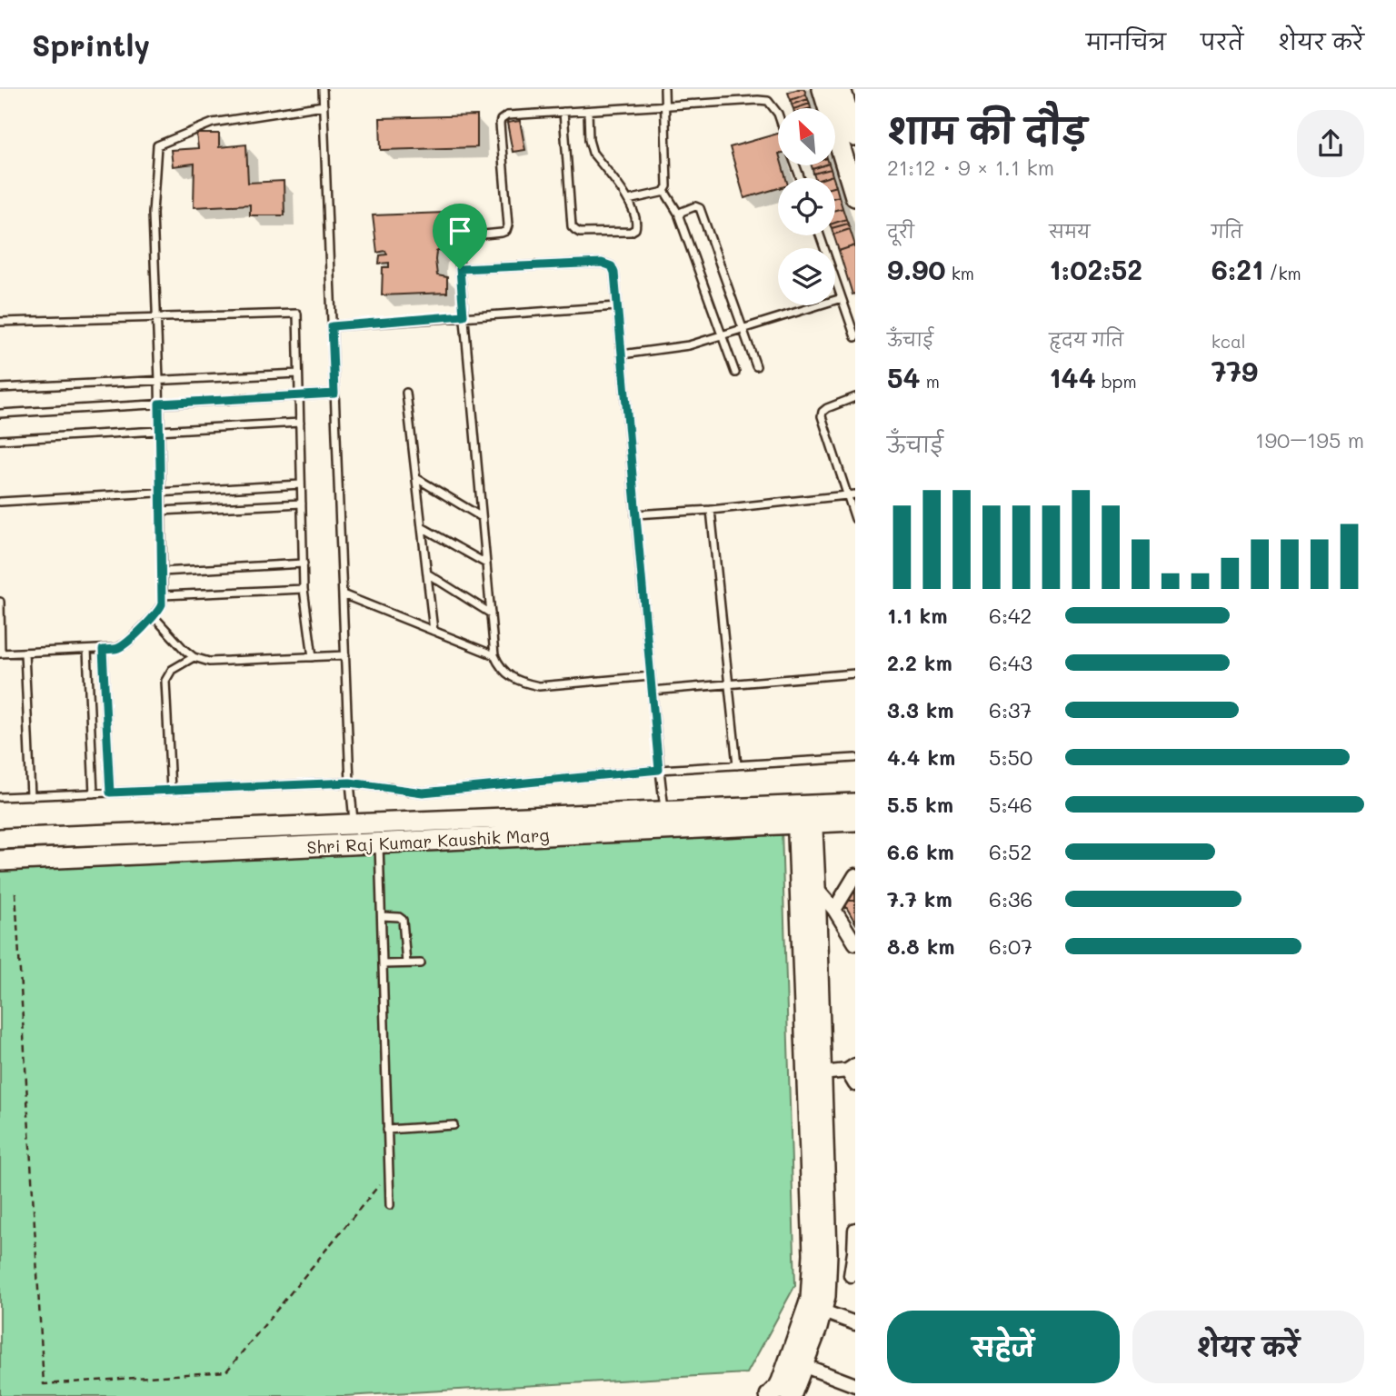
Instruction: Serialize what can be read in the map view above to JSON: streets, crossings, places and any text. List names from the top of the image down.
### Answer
{
  "streets": {
    "street": ["Shri Raj Kumar Kaushik Marg"]
  },
  "north": "top left",
  "page": {
    "header": "Sprintly",
    "nav": ["मानचित्र", "परतें", "शेयर करें"],
    "heading": ["शाम की दौड़", "21:12 · 9 × 1.1 km"],
    "stats": [
      ["दूरी", "9.90 km"],
      ["समय", "1:02:52"],
      ["गति", "6:21 /km"],
      ["ऊँचाई", "54 m"],
      ["हृदय गति", "144 bpm"],
      ["kcal", "779"]
    ],
    "chart": ["ऊँचाई", "190–195 m"],
    "list": [
      {
        "name": "1.1 km",
        "note": "6:42"
      },
      {
        "name": "2.2 km",
        "note": "6:43"
      },
      {
        "name": "3.3 km",
        "note": "6:37"
      },
      {
        "name": "4.4 km",
        "note": "5:50"
      },
      {
        "name": "5.5 km",
        "note": "5:46"
      },
      {
        "name": "6.6 km",
        "note": "6:52"
      },
      {
        "name": "7.7 km",
        "note": "6:36"
      },
      {
        "name": "8.8 km",
        "note": "6:07"
      }
    ],
    "buttons": ["सहेजें", "शेयर करें"]
  }
}
